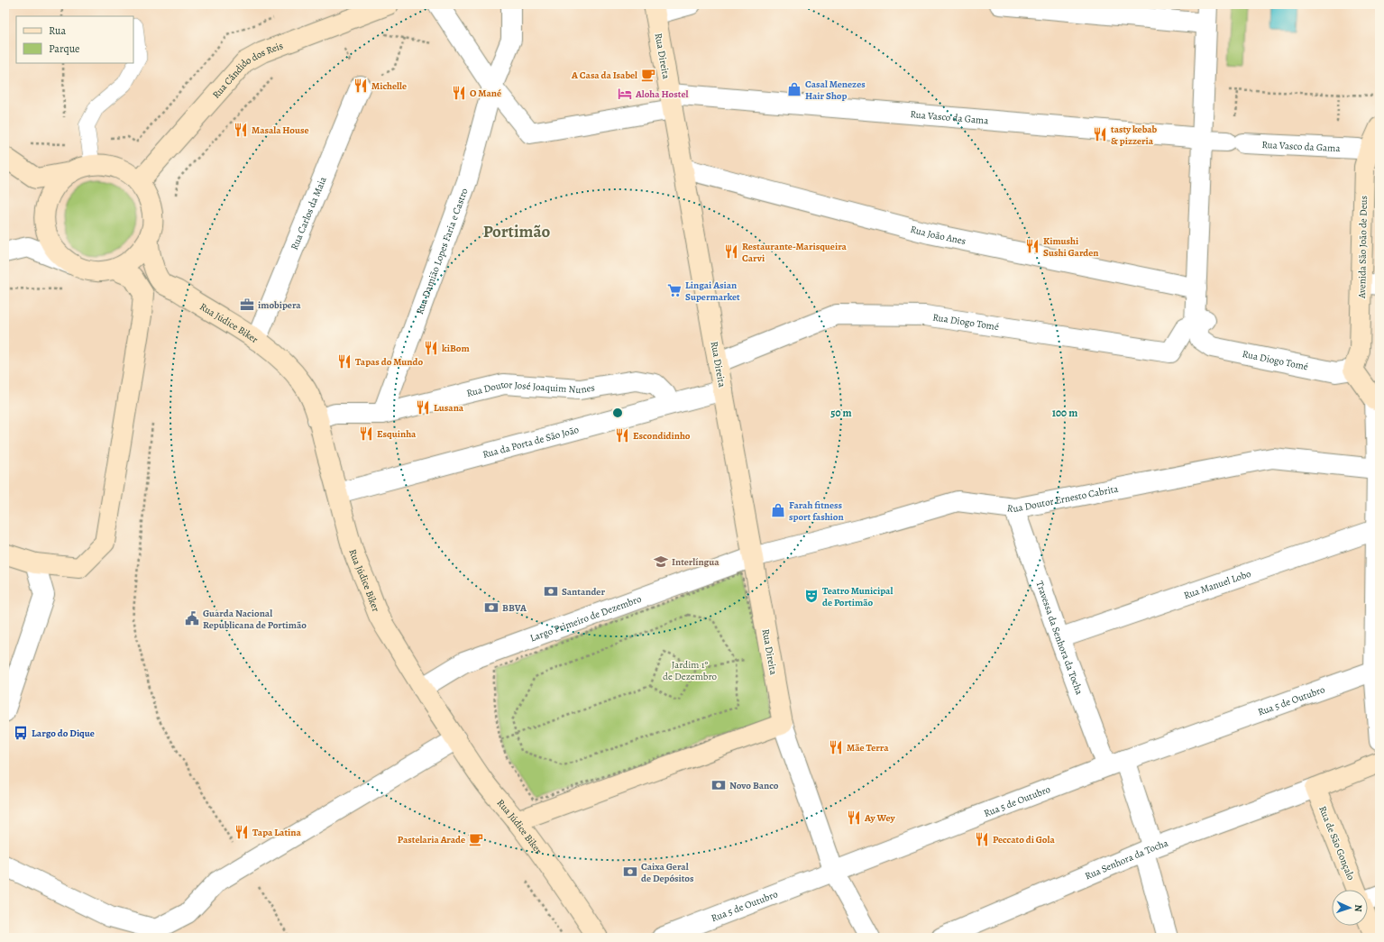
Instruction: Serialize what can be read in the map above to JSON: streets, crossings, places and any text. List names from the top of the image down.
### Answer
{
  "streets": {
    "street": [
      "Rua Direita",
      "Rua Cândido dos Reis",
      "Rua Vasco da Gama",
      "Rua Carlos da Maia",
      "Rua João Anes",
      "Avenida São João de Deus",
      "Rua Damião Lopes Faria e Castro",
      "Rua Diogo Tomé",
      "Rua Júdice Biker",
      "Rua Doutor José Joaquim Nunes",
      "Rua da Porta de São João",
      "Rua Doutor Ernesto Cabrita",
      "Rua Manuel Lobo",
      "Largo Primeiro de Dezembro",
      "Travessa da Senhora da Tocha",
      "Rua 5 de Outubro",
      "Rua de São Gonçalo",
      "Rua Senhora da Tocha"
    ]
  },
  "crossings": [
    ["Rua Direita", "Rua Vasco da Gama"],
    ["Rua Direita", "Rua João Anes"],
    ["Rua Direita", "Rua Diogo Tomé"],
    ["Rua Direita", "Rua da Porta de São João"],
    ["Rua Direita", "Rua Doutor Ernesto Cabrita"],
    ["Rua Direita", "Largo Primeiro de Dezembro"],
    ["Rua Cândido dos Reis", "Rua Júdice Biker"],
    ["Rua Carlos da Maia", "Rua Júdice Biker"],
    ["Avenida São João de Deus", "Rua Diogo Tomé"],
    ["Rua Damião Lopes Faria e Castro", "Rua Doutor José Joaquim Nunes"],
    ["Rua Júdice Biker", "Rua Doutor José Joaquim Nunes"],
    ["Rua Júdice Biker", "Rua da Porta de São João"],
    ["Rua Júdice Biker", "Largo Primeiro de Dezembro"],
    ["Rua Doutor José Joaquim Nunes", "Rua da Porta de São João"],
    ["Rua Doutor Ernesto Cabrita", "Largo Primeiro de Dezembro"],
    ["Rua Doutor Ernesto Cabrita", "Travessa da Senhora da Tocha"],
    ["Rua Manuel Lobo", "Travessa da Senhora da Tocha"],
    ["Travessa da Senhora da Tocha", "Rua 5 de Outubro"],
    ["Travessa da Senhora da Tocha", "Rua Senhora da Tocha"],
    ["Rua de São Gonçalo", "Rua Senhora da Tocha"]
  ],
  "districts": ["Portimão"],
  "parks": ["Jardim 1º de Dezembro"],
  "places": {
    "cafe": ["A Casa da Isabel", "Pastelaria Arade"],
    "restaurant": [
      "Michelle",
      "O Mané",
      "Masala House",
      "tasty kebab & pizzeria",
      "Kimushi Sushi Garden",
      "Restaurante-Marisqueira Carvi",
      "kiBom",
      "Tapas do Mundo",
      "Lusana",
      "Esquinha",
      "Escondidinho",
      "Mãe Terra",
      "Ay Wey",
      "Tapa Latina",
      "Peccato di Gola"
    ],
    "shop": ["Casal Menezes Hair Shop", "Farah fitness sport fashion"],
    "hotel": ["Aloha Hostel"],
    "supermarket": ["Lingai Asian Supermarket"],
    "office": ["imobipera"],
    "school or university": ["Interlíngua"],
    "bank": [
      "Santander",
      "BBVA",
      "Novo Banco",
      "Caixa Geral de Depósitos"
    ],
    "theatre": ["Teatro Municipal de Portimão"],
    "public building": ["Guarda Nacional Republicana de Portimão"],
    "bus stop": ["Largo do Dique"]
  },
  "legend": ["Rua", "Parque"],
  "north": "right",
  "rings": ["50 m", "100 m"]
}
